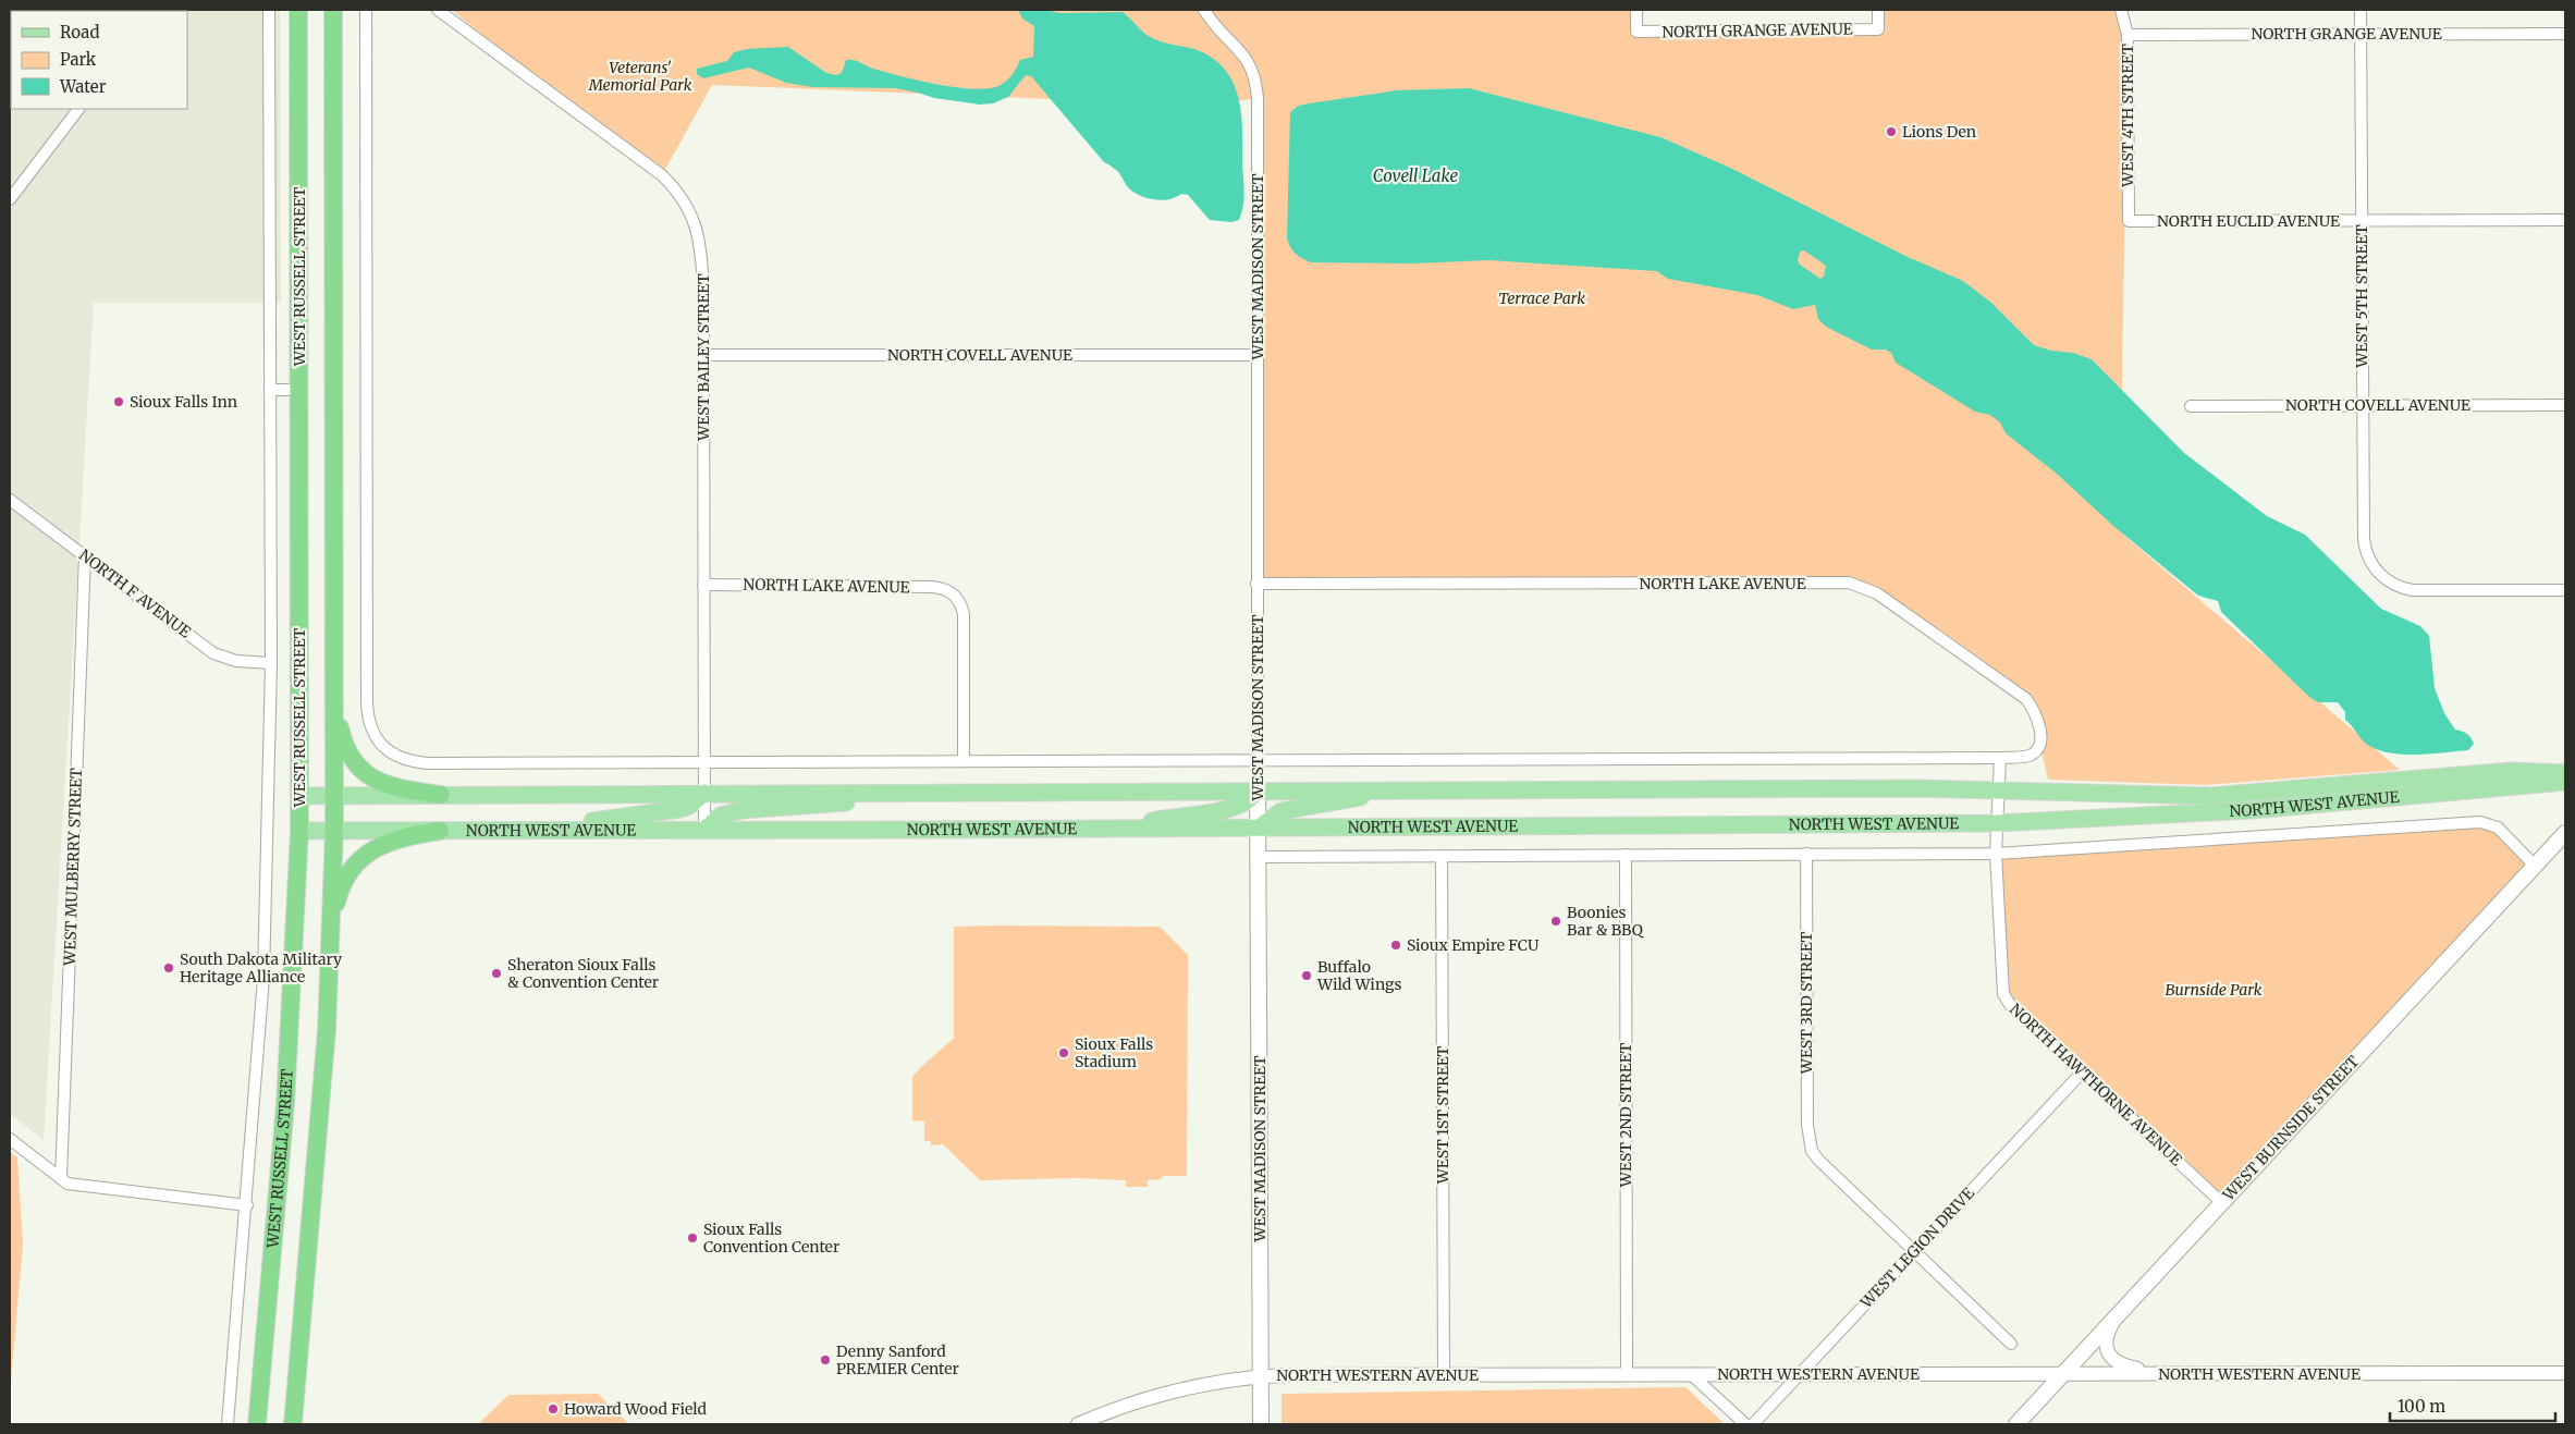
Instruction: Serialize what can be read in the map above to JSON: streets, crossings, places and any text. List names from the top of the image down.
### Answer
{
  "streets": {
    "highway": ["WEST RUSSELL STREET"],
    "main road": ["WEST MADISON STREET", "NORTH WEST AVENUE", "WEST BURNSIDE STREET"],
    "street": [
      "NORTH GRANGE AVENUE",
      "WEST 4TH STREET",
      "NORTH EUCLID AVENUE",
      "WEST 5TH STREET",
      "NORTH COVELL AVENUE",
      "WEST BAILEY STREET",
      "NORTH LAKE AVENUE",
      "NORTH F AVENUE",
      "WEST MULBERRY STREET",
      "WEST 3RD STREET",
      "NORTH HAWTHORNE AVENUE",
      "WEST 1ST STREET",
      "WEST 2ND STREET",
      "WEST LEGION DRIVE",
      "NORTH WESTERN AVENUE"
    ]
  },
  "crossings": [
    ["NORTH GRANGE AVENUE", "WEST 4TH STREET"],
    ["NORTH GRANGE AVENUE", "WEST 5TH STREET"],
    ["WEST 4TH STREET", "NORTH EUCLID AVENUE"],
    ["NORTH EUCLID AVENUE", "WEST 5TH STREET"],
    ["WEST MADISON STREET", "NORTH COVELL AVENUE"],
    ["WEST MADISON STREET", "NORTH LAKE AVENUE"],
    ["WEST MADISON STREET", "NORTH WEST AVENUE"],
    ["WEST MADISON STREET", "NORTH WESTERN AVENUE"],
    ["WEST RUSSELL STREET", "NORTH F AVENUE"],
    ["WEST RUSSELL STREET", "NORTH WEST AVENUE"],
    ["WEST 5TH STREET", "NORTH COVELL AVENUE"],
    ["NORTH COVELL AVENUE", "WEST BAILEY STREET"],
    ["WEST BAILEY STREET", "NORTH LAKE AVENUE"],
    ["WEST BAILEY STREET", "NORTH WEST AVENUE"],
    ["NORTH F AVENUE", "WEST MULBERRY STREET"],
    ["NORTH WEST AVENUE", "WEST 3RD STREET"],
    ["NORTH WEST AVENUE", "NORTH HAWTHORNE AVENUE"],
    ["NORTH WEST AVENUE", "WEST 1ST STREET"],
    ["NORTH WEST AVENUE", "WEST 2ND STREET"],
    ["NORTH WEST AVENUE", "WEST BURNSIDE STREET"],
    ["WEST 3RD STREET", "WEST LEGION DRIVE"],
    ["NORTH HAWTHORNE AVENUE", "WEST BURNSIDE STREET"],
    ["NORTH HAWTHORNE AVENUE", "WEST LEGION DRIVE"],
    ["WEST 1ST STREET", "NORTH WESTERN AVENUE"],
    ["WEST 2ND STREET", "NORTH WESTERN AVENUE"],
    ["WEST BURNSIDE STREET", "NORTH WESTERN AVENUE"],
    ["WEST LEGION DRIVE", "NORTH WESTERN AVENUE"]
  ],
  "water": ["Covell Lake"],
  "parks": ["Veterans' Memorial Park", "Terrace Park", "Burnside Park"],
  "places": [
    "Lions Den",
    "Sioux Falls Inn",
    "Boonies Bar & BBQ",
    "Sioux Empire FCU",
    "South Dakota Military Heritage Alliance",
    "Sheraton Sioux Falls & Convention Center",
    "Buffalo Wild Wings",
    "Sioux Falls Stadium",
    "Sioux Falls Convention Center",
    "Denny Sanford PREMIER Center",
    "Howard Wood Field"
  ],
  "legend": ["Road", "Park", "Water"],
  "scale_bar": "100 m"
}
